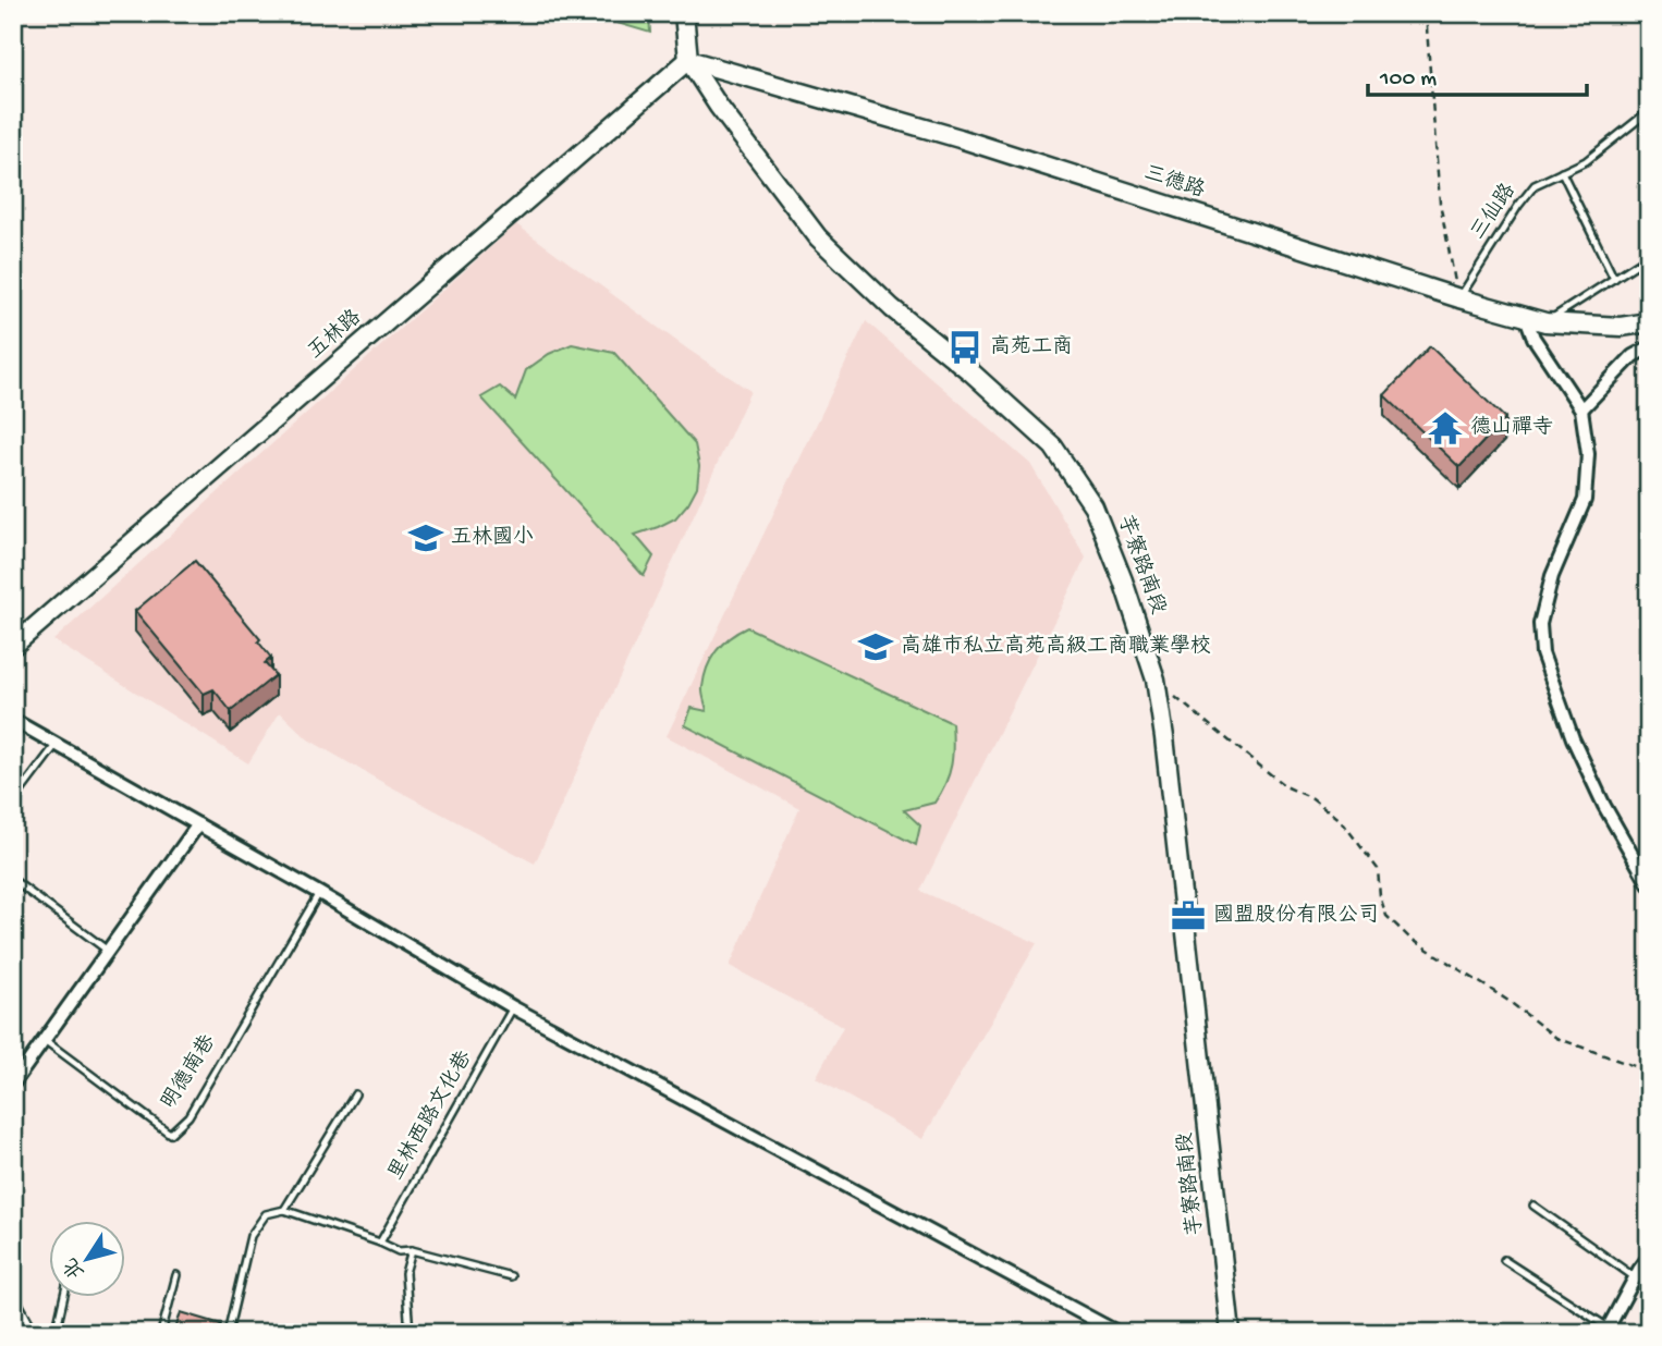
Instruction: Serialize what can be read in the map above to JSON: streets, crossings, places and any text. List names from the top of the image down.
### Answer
{
  "streets": {
    "street": ["三德路", "五林路", "芋寮路南段"],
    "lane": ["三仙路", "明德南巷", "里林西路文化巷"]
  },
  "crossings": [
    ["三德路", "三仙路"],
    ["三德路", "五林路"],
    ["三德路", "芋寮路南段"],
    ["五林路", "芋寮路南段"]
  ],
  "places": {
    "bus stop": ["高苑工商"],
    "temple": ["德山禪寺"],
    "school or university": ["五林國小", "高雄市私立高苑高級工商職業學校"],
    "office": ["國盟股份有限公司"]
  },
  "scale_bar": "100 m",
  "north": "bottom left"
}
